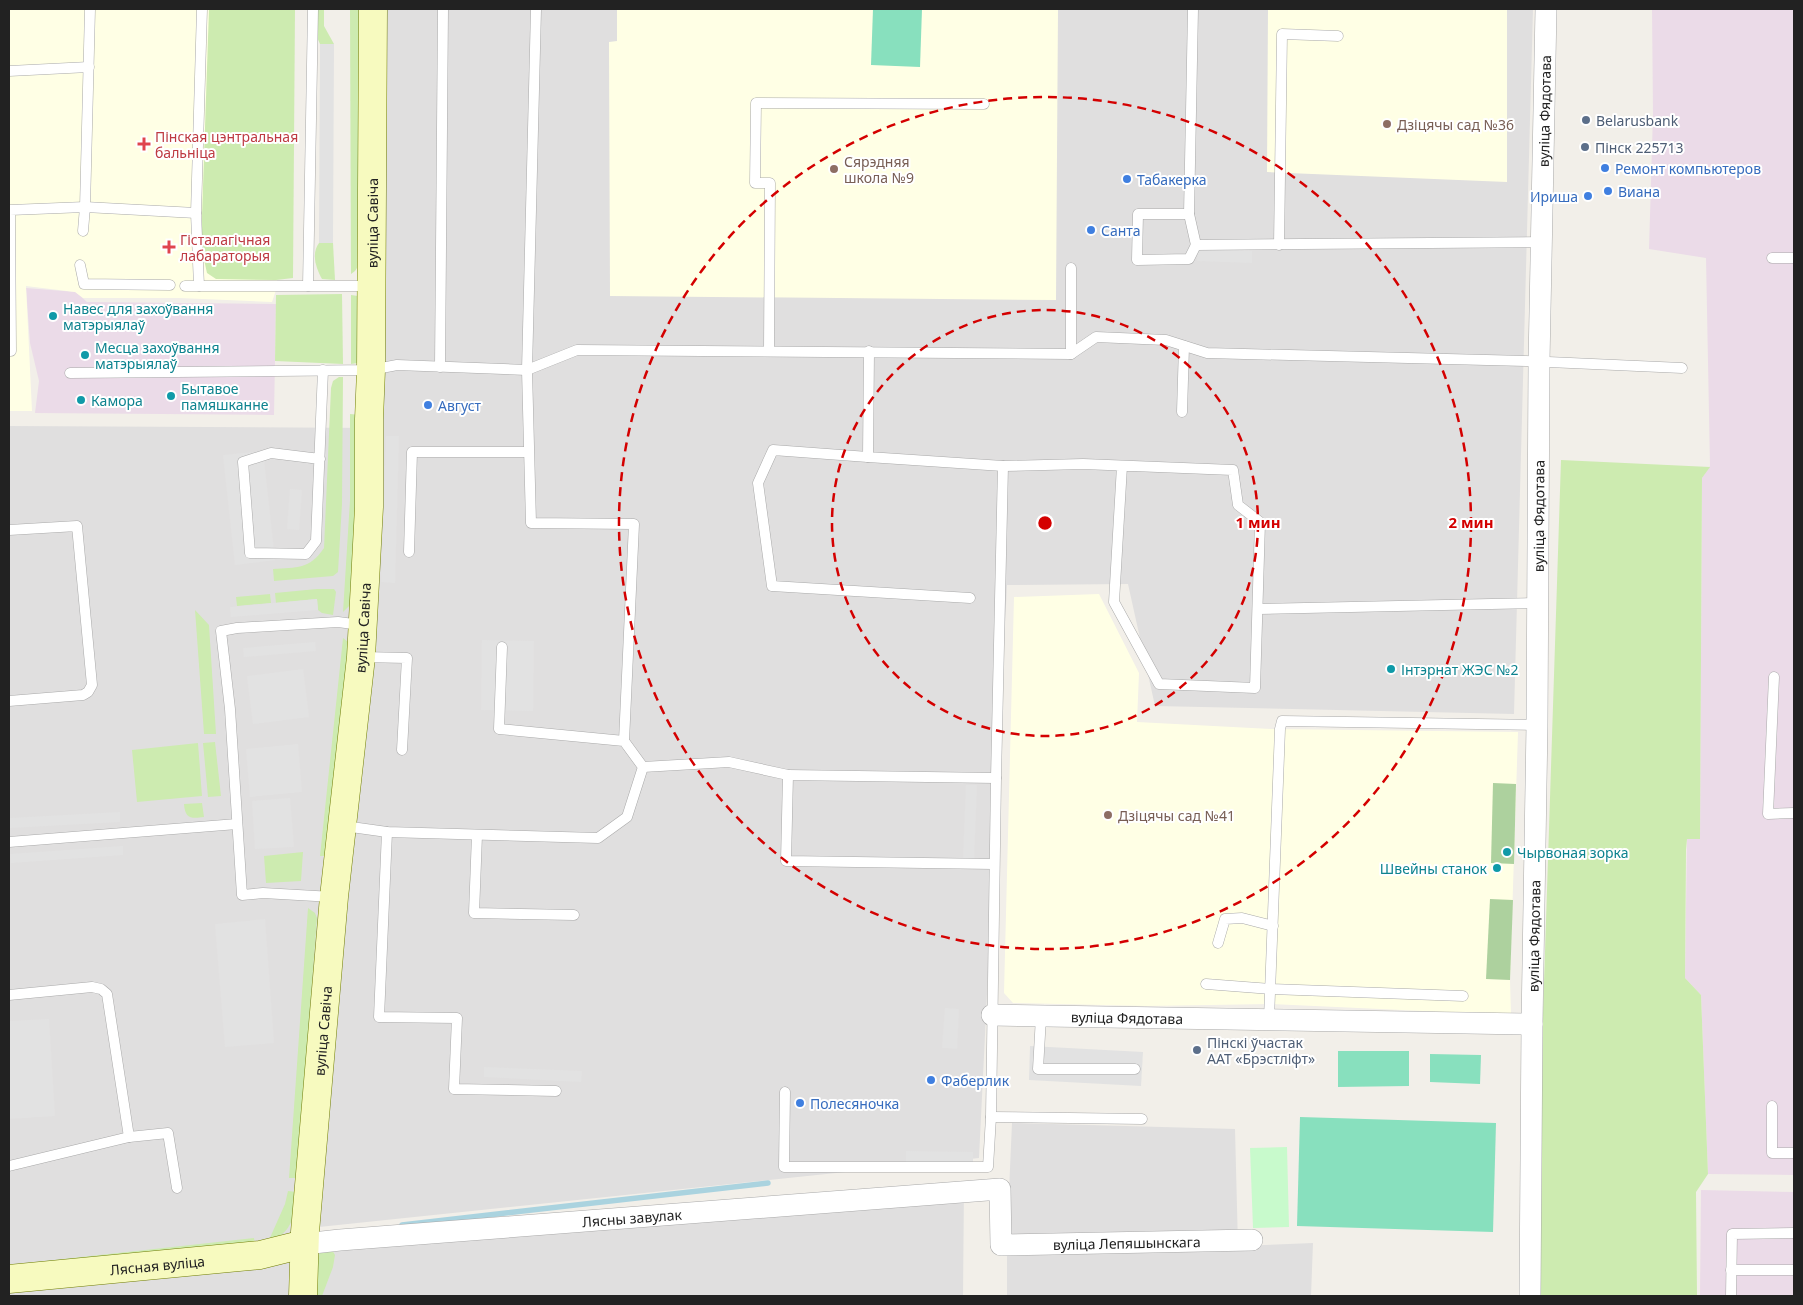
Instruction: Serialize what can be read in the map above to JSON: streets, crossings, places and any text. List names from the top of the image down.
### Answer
{
  "streets": {
    "street": [
      "вуліца Фядотава",
      "вуліца Савіча",
      "Лясны завулак",
      "вуліца Лепяшынскага",
      "Лясная вуліца"
    ]
  },
  "crossings": [
    ["вуліца Савіча", "Лясны завулак"],
    ["вуліца Савіча", "Лясная вуліца"],
    ["Лясны завулак", "вуліца Лепяшынскага"],
    ["Лясны завулак", "Лясная вуліца"]
  ],
  "places": {
    "other": [
      "Belarusbank",
      "Дзіцячы сад №36",
      "Пінск 225713",
      "Ремонт компьютеров",
      "Сярэдняя школа №9",
      "Табакерка",
      "Виана",
      "Ириша",
      "Санта",
      "Навес для захоўвання матэрыялаў",
      "Месца захоўвання матэрыялаў",
      "Бытавое памяшканне",
      "Камора",
      "Август",
      "Інтэрнат ЖЭС №2",
      "Дзіцячы сад №41",
      "Чырвоная зорка",
      "Швейны станок",
      "Пінскі ўчастак ААТ «Брэстліфт»",
      "Фаберлик",
      "Полесяночка"
    ],
    "health": ["Пінская цэнтральная бальніца", "Гісталагічная лабараторыя"]
  },
  "rings": ["1 мин", "2 мин"]
}
